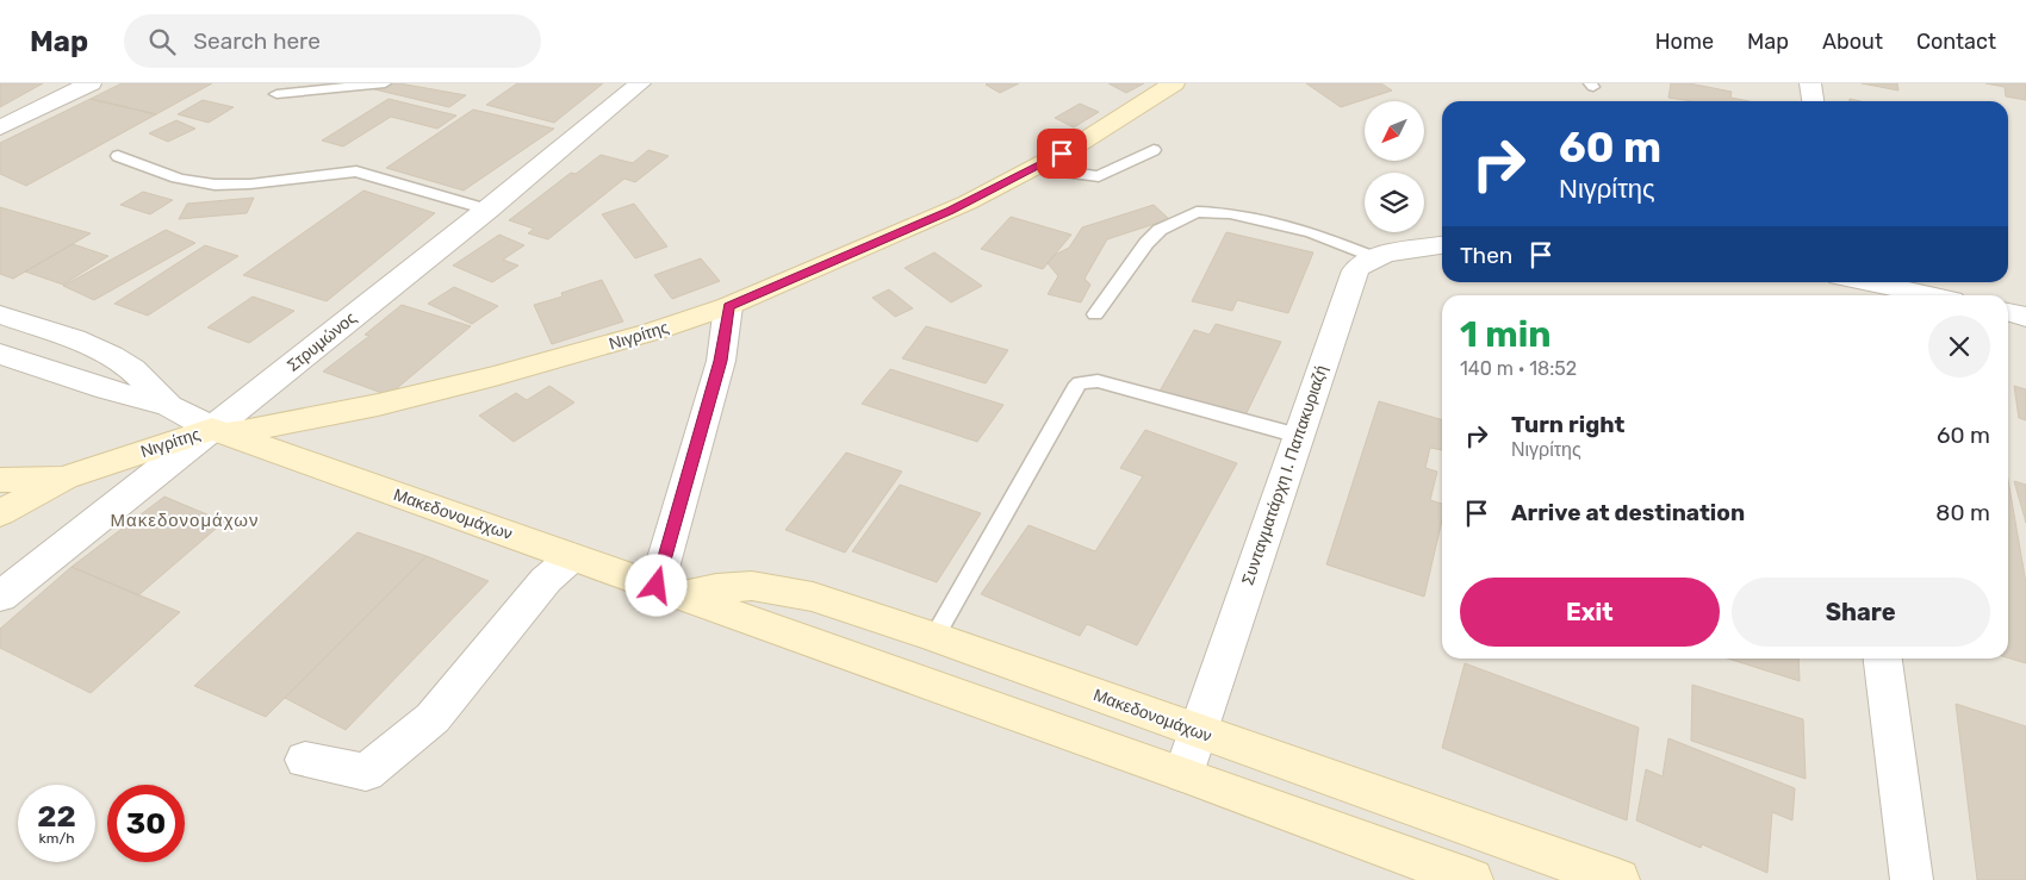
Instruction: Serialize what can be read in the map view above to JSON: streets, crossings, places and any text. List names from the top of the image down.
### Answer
{
  "streets": {
    "street": [
      "Νιγρίτης",
      "Στρυμώνος",
      "Συνταγματάρχη Ι. Παπακυριαζή",
      "Μακεδονομάχων"
    ]
  },
  "crossings": [
    ["Νιγρίτης", "Στρυμώνος"],
    ["Νιγρίτης", "Μακεδονομάχων"],
    ["Στρυμώνος", "Μακεδονομάχων"],
    ["Συνταγματάρχη Ι. Παπακυριαζή", "Μακεδονομάχων"]
  ],
  "districts": ["Μακεδονομάχων"],
  "north": "bottom left",
  "page": {
    "header": "Map",
    "search": "Search here",
    "nav": [
      "Home",
      "Map",
      "About",
      "Contact"
    ],
    "turn": ["60 m", "Νιγρίτης"],
    "then": "Then",
    "heading": ["1 min", "140 m · 18:52"],
    "list": [
      {
        "name": "Turn right",
        "note": "Νιγρίτης",
        "value": "60 m"
      },
      {
        "name": "Arrive at destination",
        "value": "80 m"
      }
    ],
    "buttons": ["Exit", "Share"],
    "speed": "22 km/h",
    "limit": "30"
  }
}
